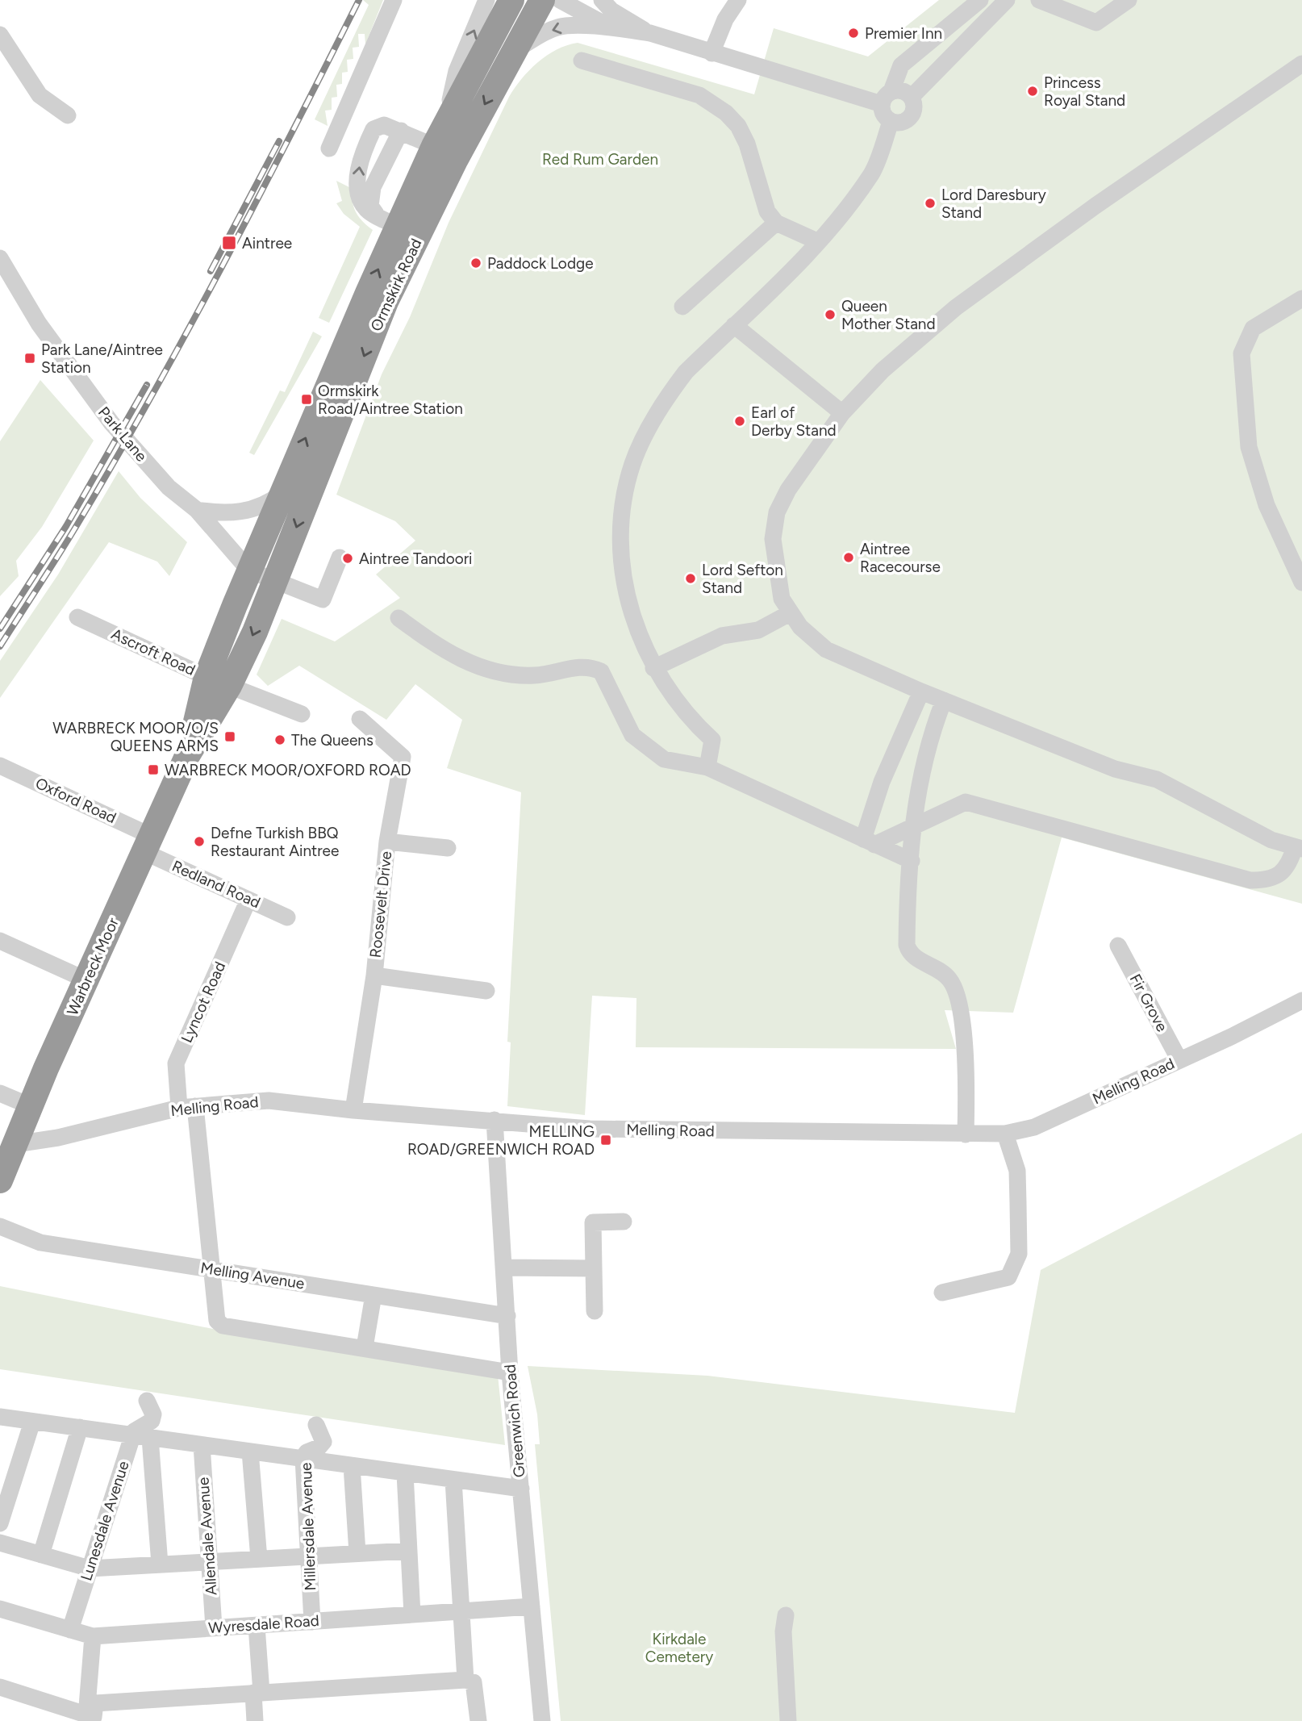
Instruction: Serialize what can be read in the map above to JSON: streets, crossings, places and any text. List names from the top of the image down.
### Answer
{
  "streets": {
    "highway": ["Ormskirk Road", "Warbreck Moor"],
    "street": [
      "Park Lane",
      "Ascroft Road",
      "Oxford Road",
      "Redland Road",
      "Roosevelt Drive",
      "Lyncot Road",
      "Fir Grove",
      "Melling Road",
      "Melling Avenue",
      "Greenwich Road",
      "Lunesdale Avenue",
      "Millersdale Avenue",
      "Allendale Avenue",
      "Wyresdale Road"
    ]
  },
  "crossings": [
    ["Ormskirk Road", "Park Lane"],
    ["Ormskirk Road", "Warbreck Moor"],
    ["Park Lane", "Warbreck Moor"],
    ["Ascroft Road", "Warbreck Moor"],
    ["Oxford Road", "Redland Road"],
    ["Oxford Road", "Warbreck Moor"],
    ["Redland Road", "Warbreck Moor"],
    ["Redland Road", "Lyncot Road"],
    ["Roosevelt Drive", "Melling Road"],
    ["Warbreck Moor", "Melling Road"],
    ["Lyncot Road", "Melling Road"],
    ["Lyncot Road", "Melling Avenue"],
    ["Lyncot Road", "Greenwich Road"],
    ["Fir Grove", "Melling Road"],
    ["Melling Road", "Greenwich Road"],
    ["Melling Avenue", "Greenwich Road"],
    ["Greenwich Road", "Wyresdale Road"],
    ["Lunesdale Avenue", "Wyresdale Road"],
    ["Millersdale Avenue", "Wyresdale Road"],
    ["Allendale Avenue", "Wyresdale Road"]
  ],
  "parks": ["Red Rum Garden", "Kirkdale Cemetery"],
  "places": {
    "other": [
      "Premier Inn",
      "Princess Royal Stand",
      "Lord Daresbury Stand",
      "Paddock Lodge",
      "Queen Mother Stand",
      "Earl of Derby Stand",
      "Aintree Racecourse",
      "Aintree Tandoori",
      "Lord Sefton Stand",
      "The Queens",
      "Defne Turkish BBQ Restaurant Aintree"
    ],
    "transit": [
      "Aintree",
      "Park Lane/Aintree Station",
      "Ormskirk Road/Aintree Station",
      "WARBRECK MOOR/O/S QUEENS ARMS",
      "WARBRECK MOOR/OXFORD ROAD",
      "MELLING ROAD/GREENWICH ROAD"
    ]
  }
}
